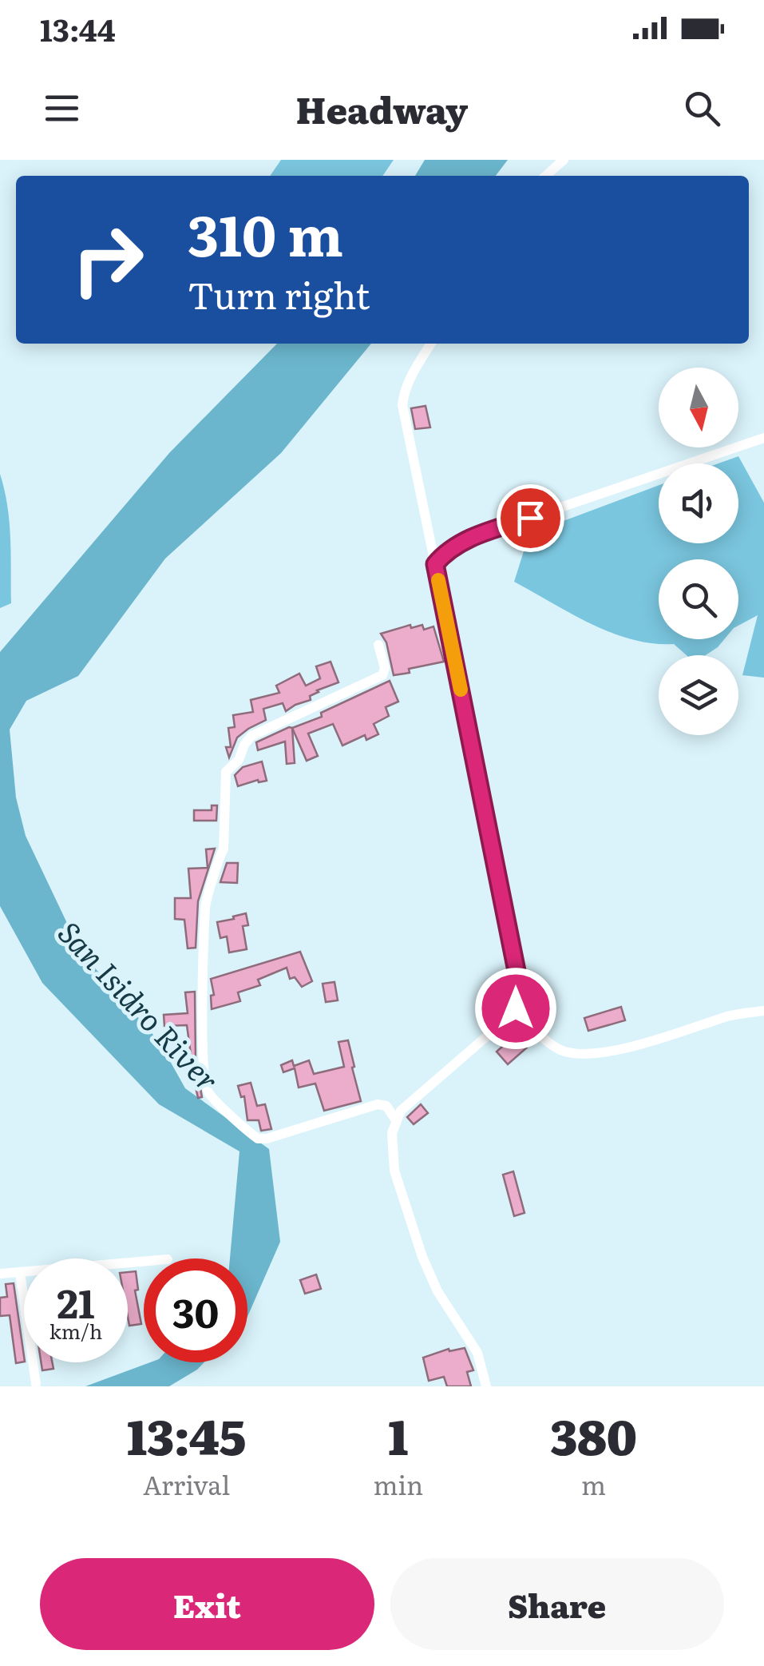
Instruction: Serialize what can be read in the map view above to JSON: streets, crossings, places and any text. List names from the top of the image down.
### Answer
{
  "water": ["San Isidro River"],
  "north": "bottom",
  "page": {
    "status": "13:44",
    "header": "Headway",
    "turn": ["310 m", "Turn right"],
    "speed": "21 km/h",
    "limit": "30",
    "eta": [
      "13:45",
      "Arrival",
      "1",
      "min",
      "380",
      "m"
    ],
    "buttons": ["Exit", "Share"]
  }
}
